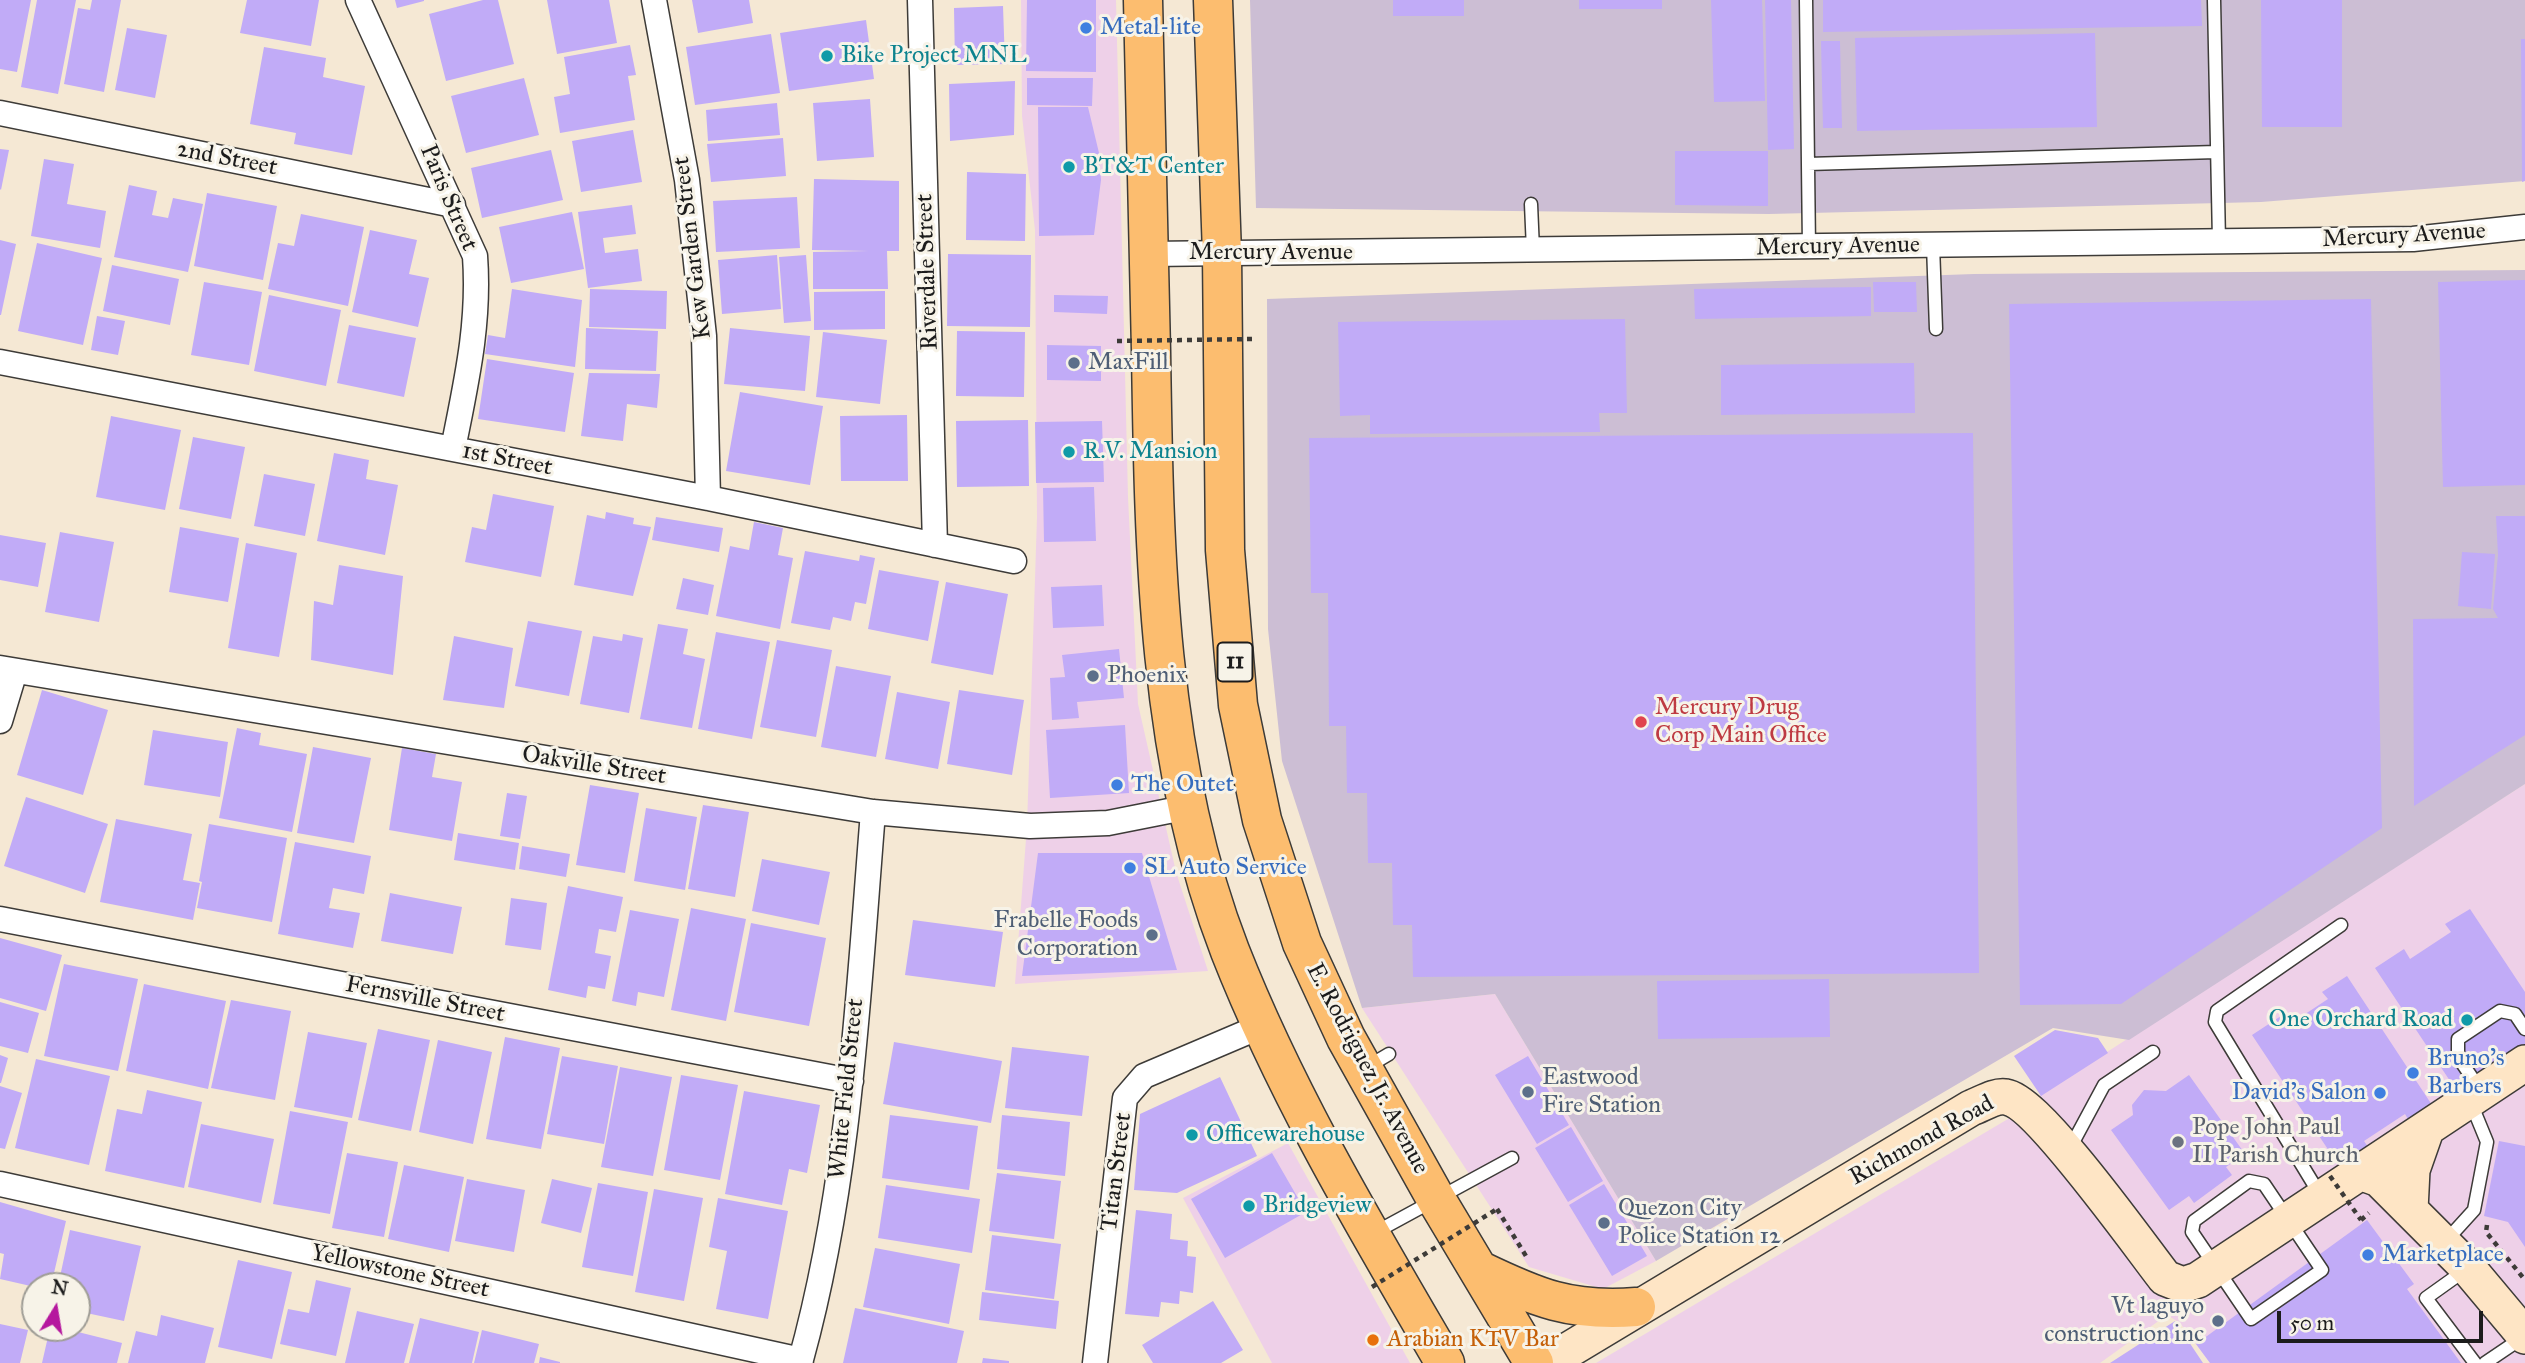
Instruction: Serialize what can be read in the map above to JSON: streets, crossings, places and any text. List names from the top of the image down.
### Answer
{
  "streets": {
    "main road": ["11", "E. Rodriguez Jr. Avenue"],
    "street": [
      "2nd Street",
      "Paris Street",
      "Mercury Avenue",
      "Kew Garden Street",
      "Riverdale Street",
      "1st Street",
      "Oakville Street",
      "Fernsville Street",
      "White Field Street",
      "Richmond Road",
      "Titan Street",
      "Yellowstone Street"
    ]
  },
  "crossings": [
    ["2nd Street", "Paris Street"],
    ["Paris Street", "1st Street"],
    ["Mercury Avenue", "E. Rodriguez Jr. Avenue"],
    ["Kew Garden Street", "1st Street"],
    ["Riverdale Street", "1st Street"],
    ["Oakville Street", "White Field Street"],
    ["Fernsville Street", "White Field Street"],
    ["White Field Street", "Yellowstone Street"]
  ],
  "places": [
    "Metal-lite",
    "Bike Project MNL",
    "BT&T Center",
    "MaxFill",
    "R.V. Mansion",
    "Phoenix",
    "Mercury Drug Corp Main Office",
    "The Outet",
    "SL Auto Service",
    "Frabelle Foods Corporation",
    "One Orchard Road",
    "Bruno's Barbers",
    "Eastwood Fire Station",
    "David's Salon",
    "Officewarehouse",
    "Pope John Paul II Parish Church",
    "Bridgeview",
    "Quezon City Police Station 12",
    "Marketplace",
    "Vt laguyo construction inc",
    "Arabian KTV Bar"
  ],
  "scale_bar": "50 m",
  "north": "top"
}
